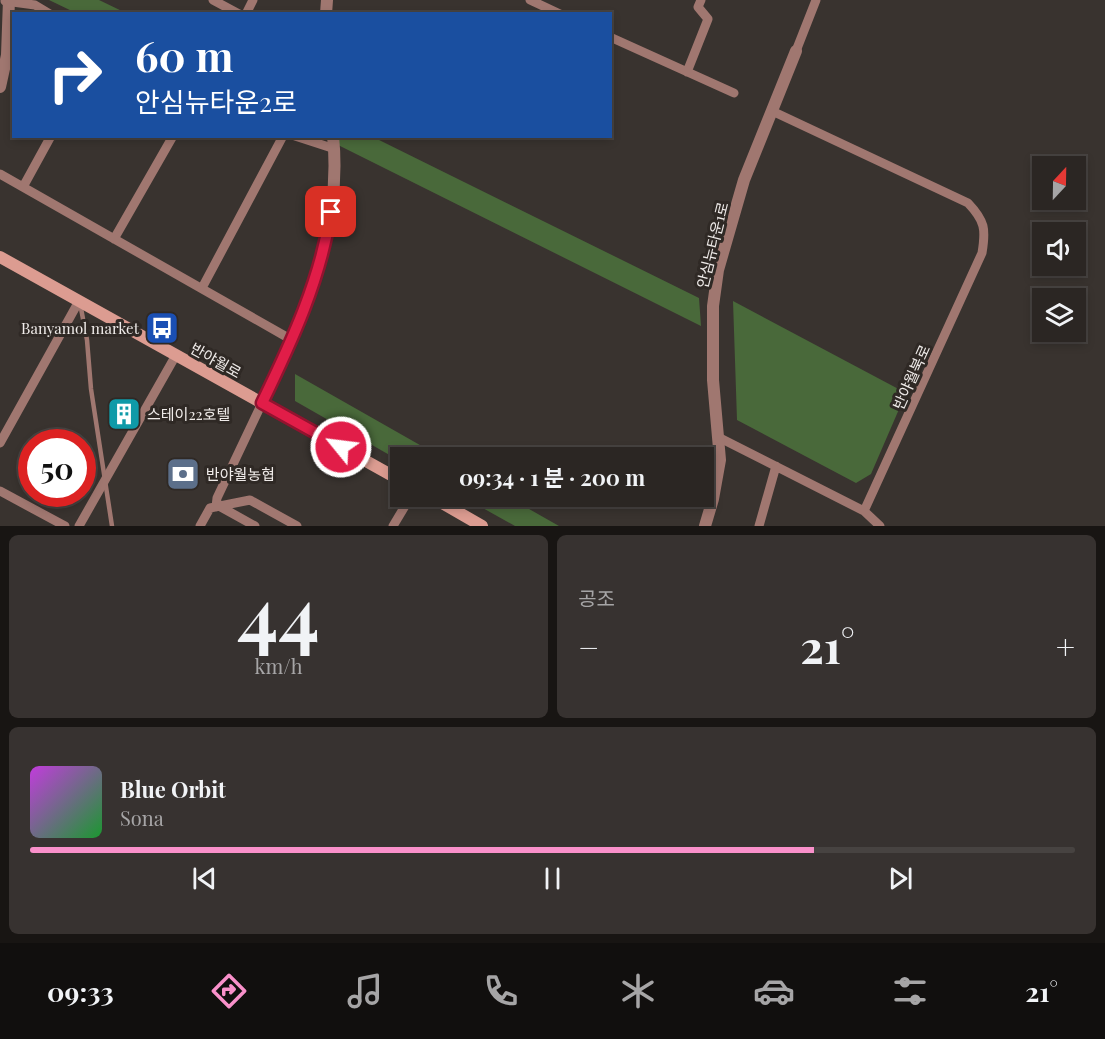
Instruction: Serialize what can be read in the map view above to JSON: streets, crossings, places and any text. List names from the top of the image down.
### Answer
{
  "streets": {
    "main road": ["반야월로"],
    "street": ["안심뉴타운1로", "반야월북로"]
  },
  "crossings": [
    ["안심뉴타운1로", "반야월북로"]
  ],
  "places": {
    "bus stop": ["Banyamol market"],
    "building": ["스테이22호텔"],
    "bank": ["반야월농협"]
  },
  "north": "top",
  "page": {
    "turn": ["60 m", "안심뉴타운2로"],
    "limit": "50",
    "trip": "09:34 · 1 분 · 200 m",
    "tile": [
      ["44", "km/h"],
      "공조"
    ],
    "heat": ["−", "21°", "+"],
    "song": ["Blue Orbit", "Sona"],
    "tabs": ["09:33", "21°"]
  }
}
